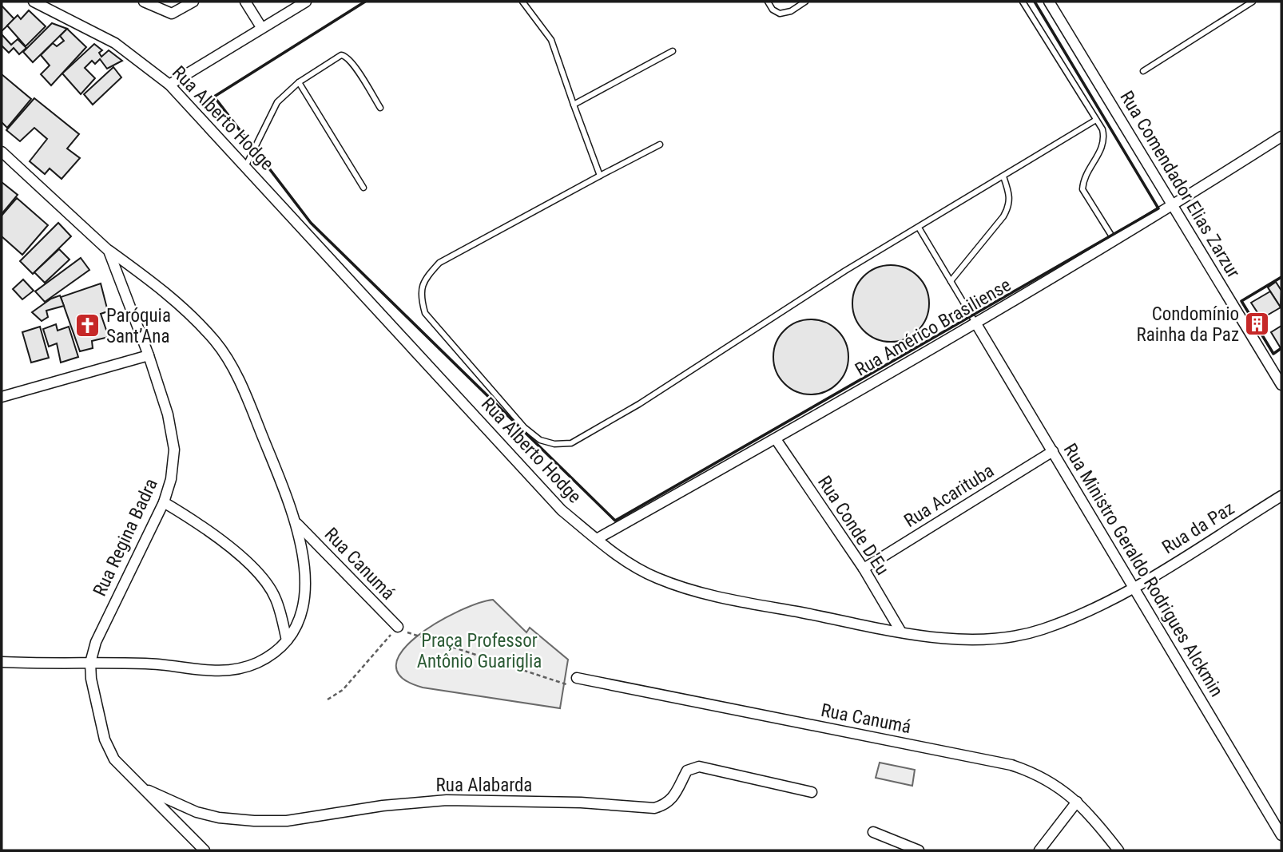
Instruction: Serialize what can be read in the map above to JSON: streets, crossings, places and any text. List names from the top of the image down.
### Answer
{
  "streets": {
    "street": [
      "Rua Alberto Hodge",
      "Rua Comendador Elias Zarzur",
      "Rua Américo Brasiliense",
      "Rua Acarituba",
      "Rua Conde D'Eu",
      "Rua da Paz",
      "Rua Regina Badra",
      "Rua Canumá",
      "Rua Ministro Geraldo Rodrigues Alckmin",
      "Rua Alabarda"
    ]
  },
  "crossings": [
    ["Rua Alberto Hodge", "Rua Américo Brasiliense"],
    ["Rua Alberto Hodge", "Rua Conde D'Eu"],
    ["Rua Alberto Hodge", "Rua da Paz"],
    ["Rua Alberto Hodge", "Rua Ministro Geraldo Rodrigues Alckmin"],
    ["Rua Comendador Elias Zarzur", "Rua Américo Brasiliense"],
    ["Rua Américo Brasiliense", "Rua Conde D'Eu"],
    ["Rua Américo Brasiliense", "Rua Ministro Geraldo Rodrigues Alckmin"],
    ["Rua Acarituba", "Rua Conde D'Eu"],
    ["Rua Acarituba", "Rua Ministro Geraldo Rodrigues Alckmin"],
    ["Rua da Paz", "Rua Ministro Geraldo Rodrigues Alckmin"],
    ["Rua Regina Badra", "Rua Alabarda"]
  ],
  "parks": ["Praça Professor Antônio Guariglia"],
  "places": {
    "building": ["Condomínio Rainha da Paz"],
    "church": ["Paróquia Sant’Ana"]
  }
}
